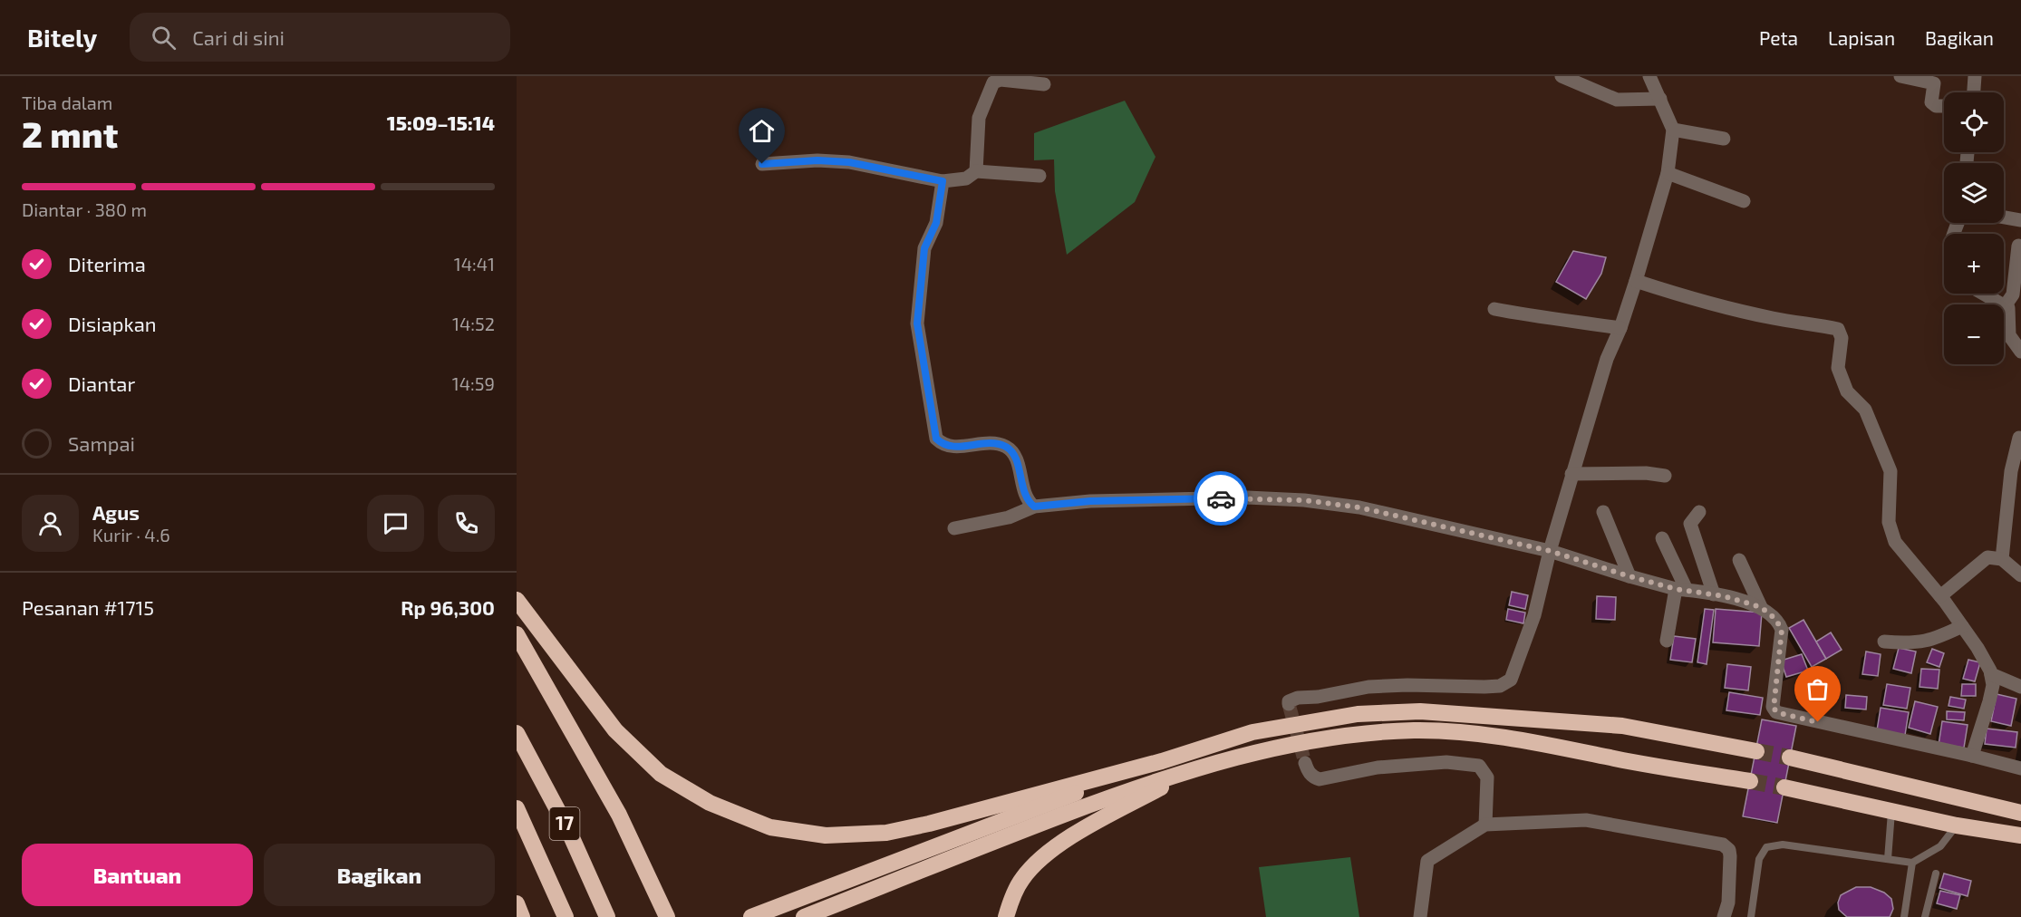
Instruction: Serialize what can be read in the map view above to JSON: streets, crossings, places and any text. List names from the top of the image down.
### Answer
{
  "streets": {
    "highway": ["17"]
  },
  "page": {
    "header": "Bitely",
    "search": "Cari di sini",
    "nav": ["Peta", "Lapisan", "Bagikan"],
    "heading": ["2 mnt", "Tiba dalam", "15:09–15:14"],
    "panel": [
      "Agus",
      "Kurir · 4.6",
      "Pesanan #1715",
      "Rp 96,300"
    ],
    "map_buttons": ["+", "−"],
    "bar": "Diantar · 380 m",
    "list": [
      ["Diterima", "14:41"],
      ["Disiapkan", "14:52"],
      ["Diantar", "14:59"],
      "Sampai"
    ],
    "buttons": ["Bantuan", "Bagikan"]
  }
}
